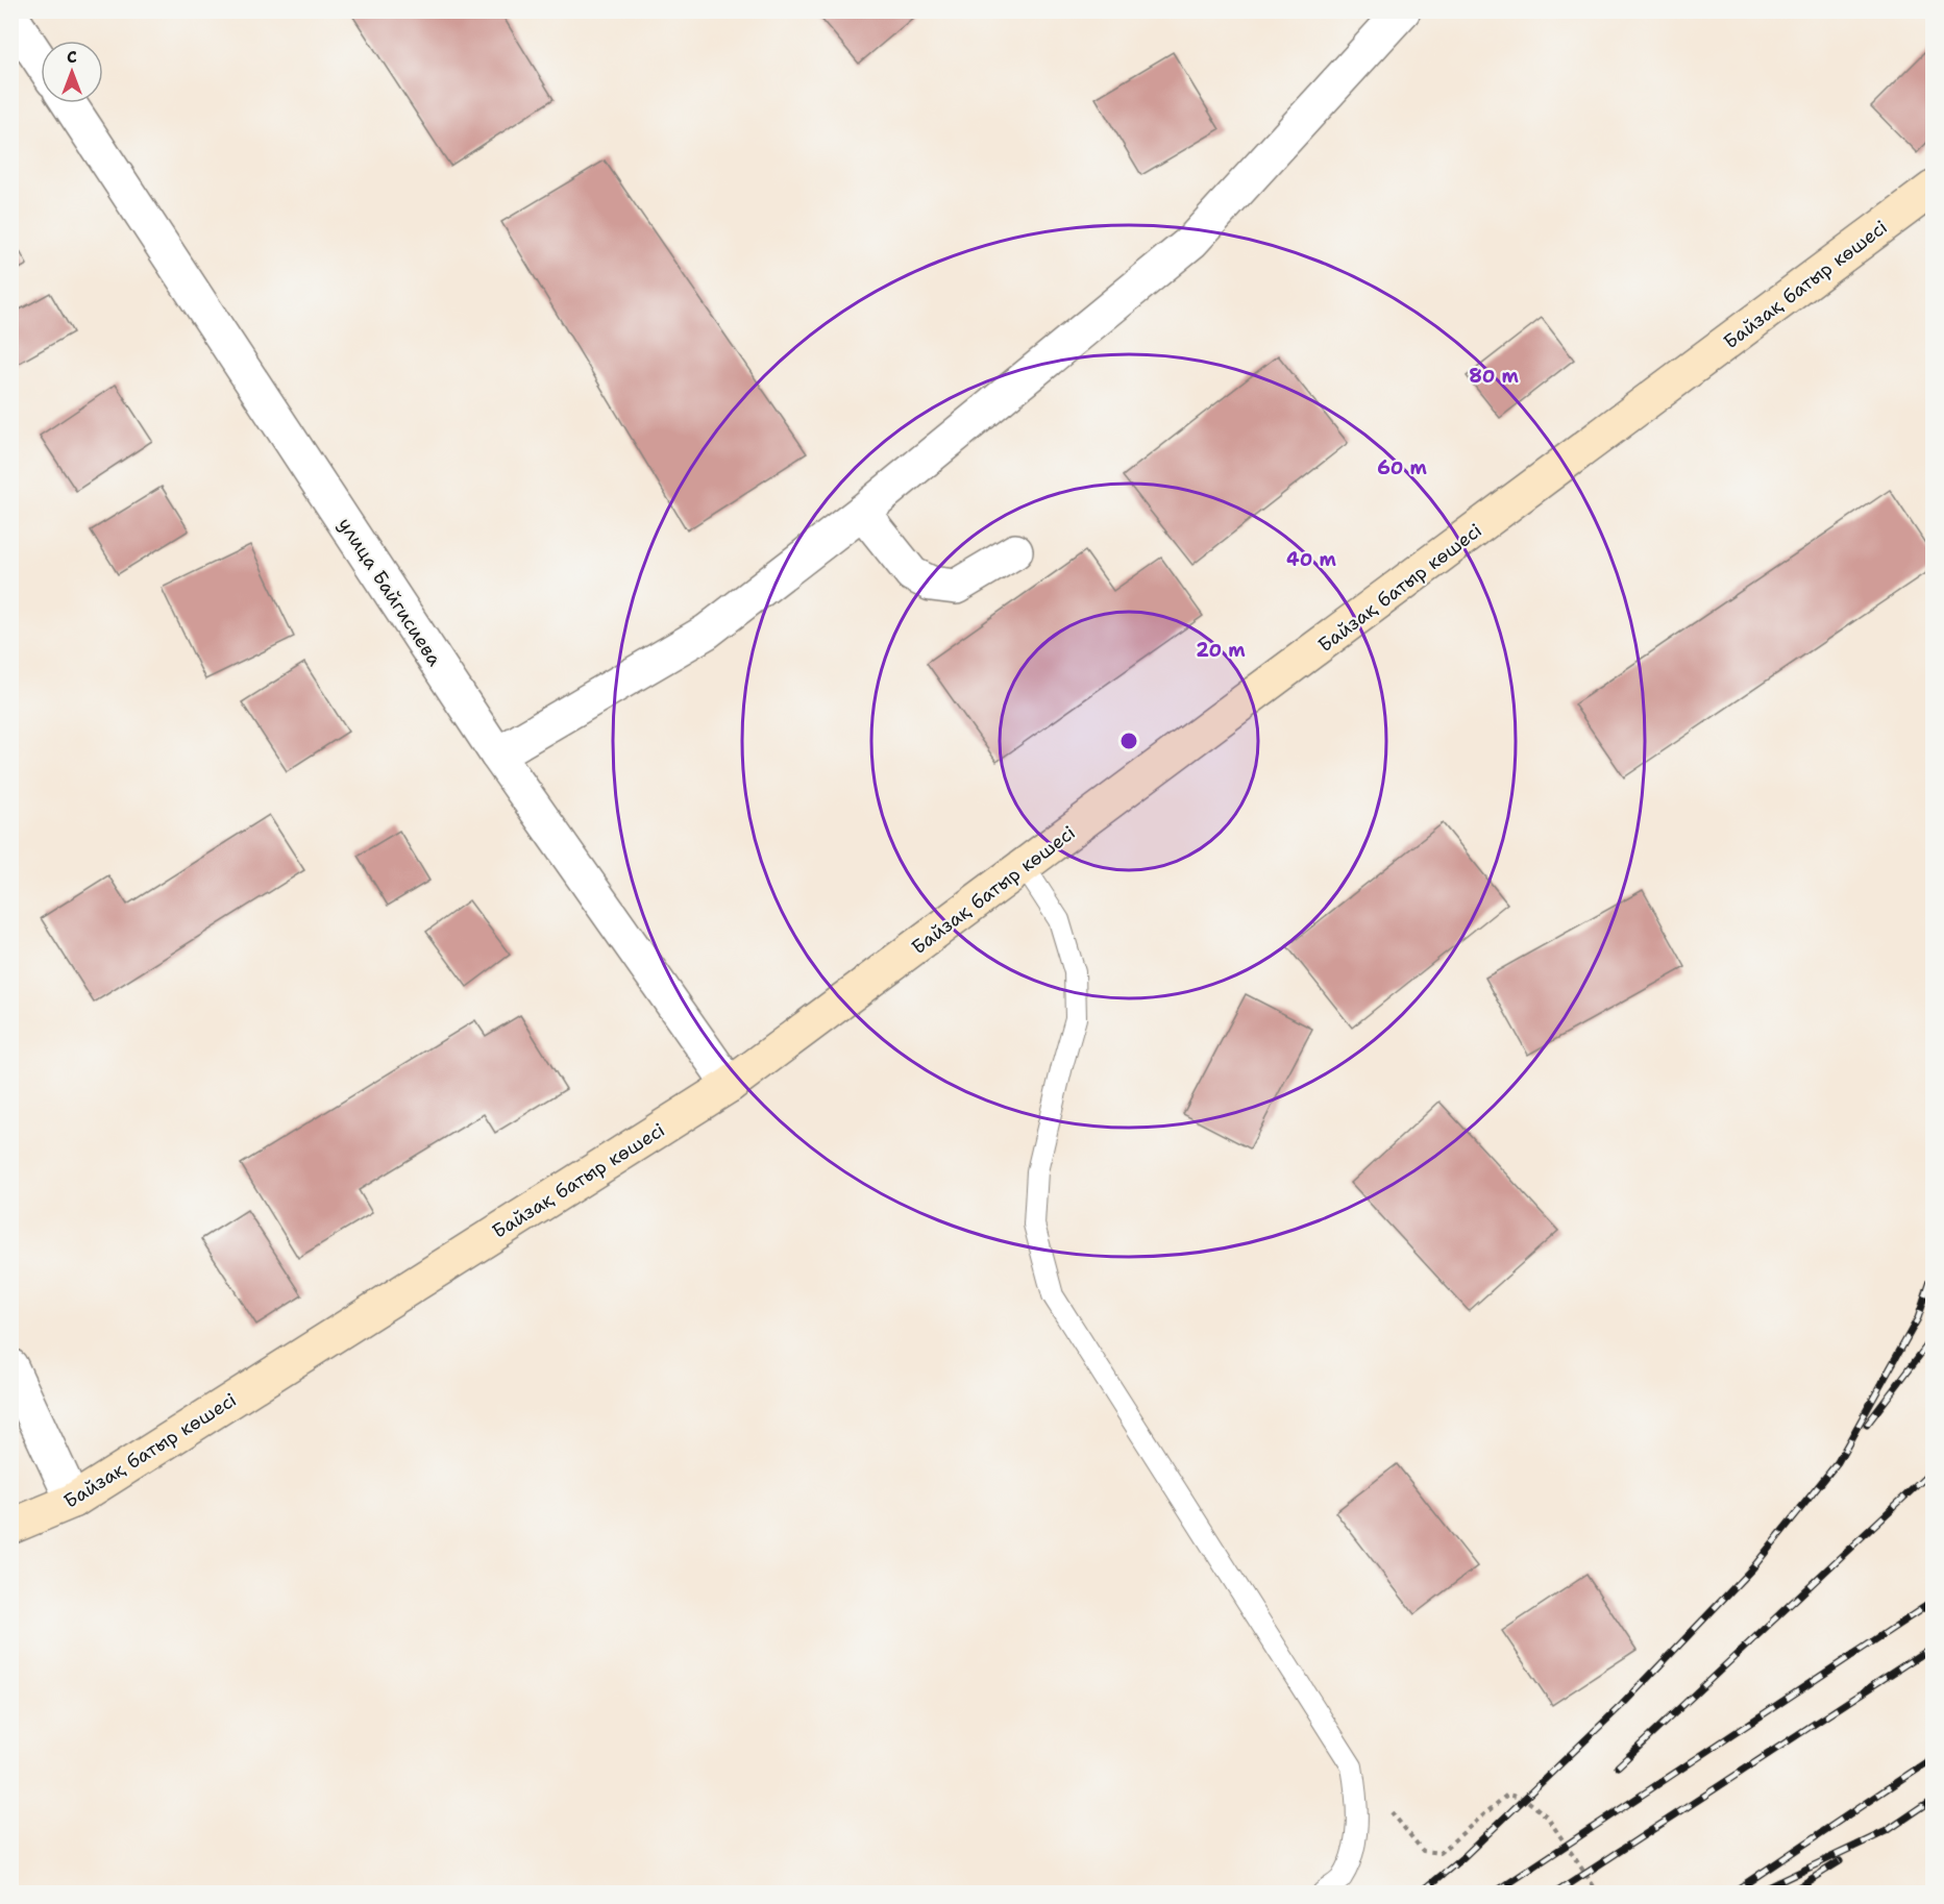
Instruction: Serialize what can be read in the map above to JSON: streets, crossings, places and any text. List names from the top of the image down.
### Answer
{
  "streets": {
    "main road": ["Байзақ батыр көшесі"],
    "street": ["улица Байгисиева"]
  },
  "crossings": [
    ["Байзақ батыр көшесі", "улица Байгисиева"]
  ],
  "north": "top",
  "rings": [
    "80 m",
    "60 m",
    "40 m",
    "20 m"
  ]
}
